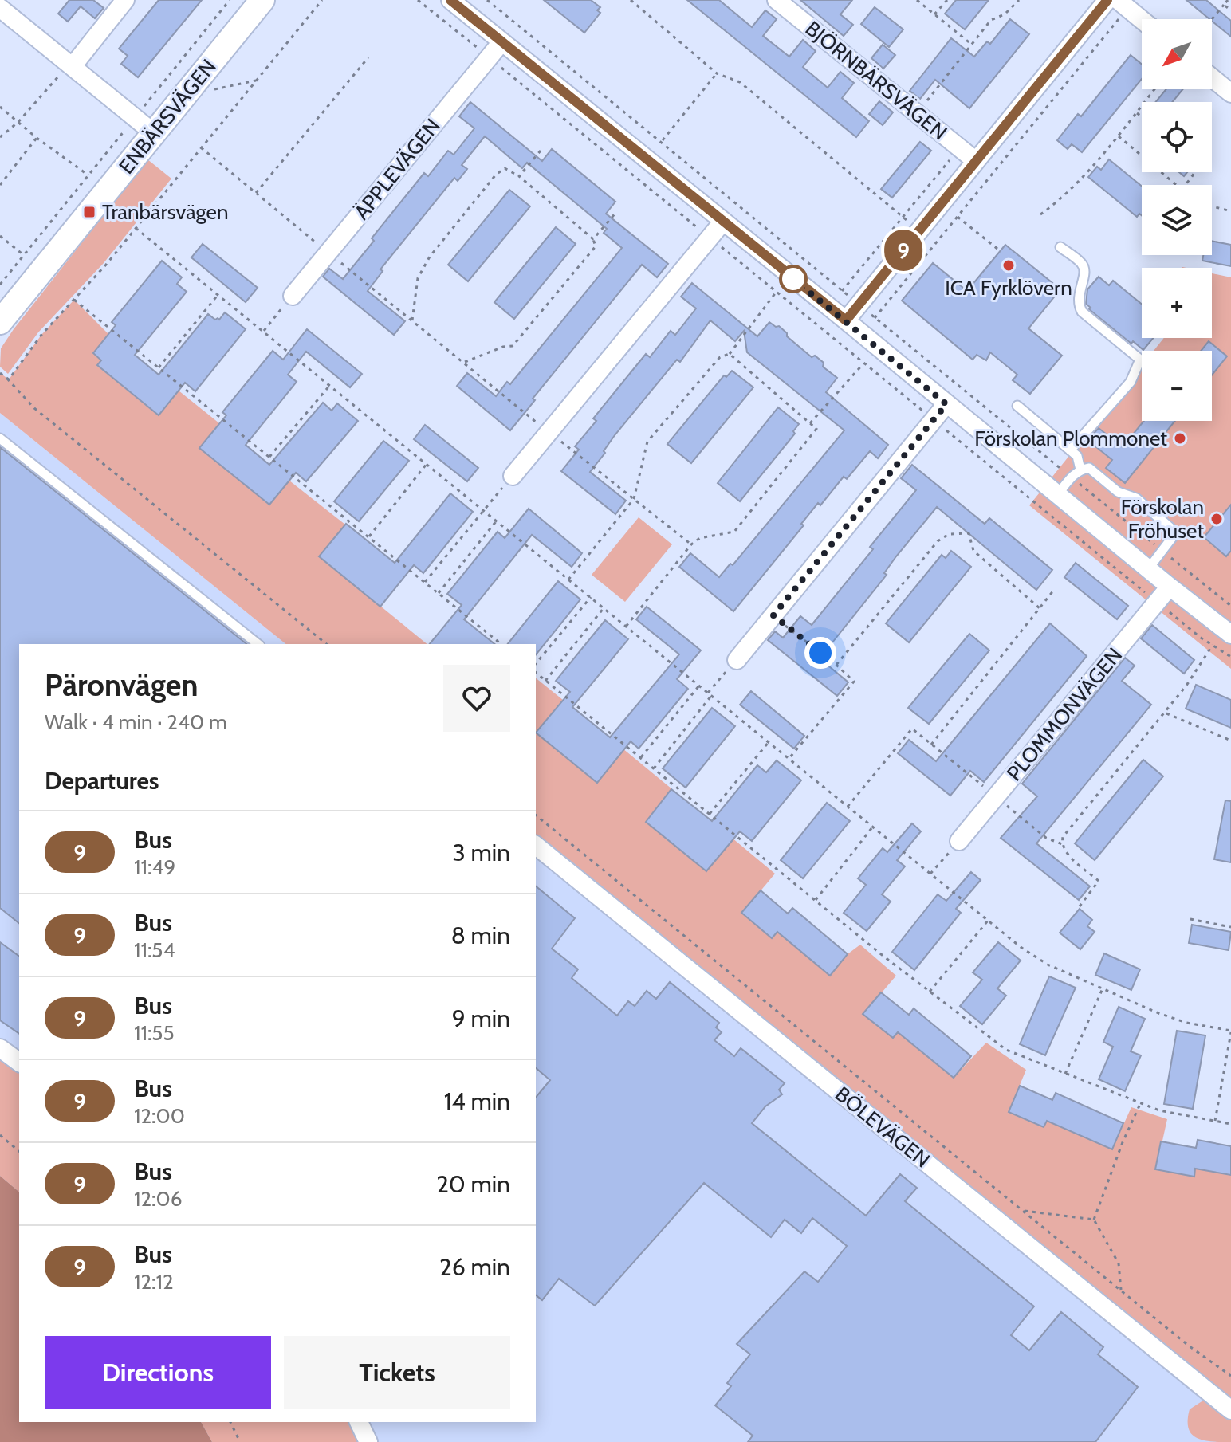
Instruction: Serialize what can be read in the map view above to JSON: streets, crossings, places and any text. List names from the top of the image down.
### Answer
{
  "streets": {
    "street": [
      "BJÖRNBÄRSVÄGEN",
      "ENBÄRSVÄGEN",
      "ÄPPLEVÄGEN",
      "PLOMMONVÄGEN",
      "BÖLEVÄGEN"
    ]
  },
  "places": {
    "transit": ["Tranbärsvägen"],
    "other": ["ICA Fyrklövern", "Förskolan Plommonet", "Förskolan Fröhuset"]
  },
  "lines": ["bus line 9"],
  "north": "bottom left",
  "page": {
    "on_map": "9",
    "map_buttons": ["+", "−"],
    "heading": [
      ["Päronvägen", "Walk · 4 min · 240 m"],
      "Departures"
    ],
    "list": [
      {
        "mark": "9",
        "name": "Bus",
        "note": "11:49",
        "value": "3 min"
      },
      {
        "mark": "9",
        "name": "Bus",
        "note": "11:54",
        "value": "8 min"
      },
      {
        "mark": "9",
        "name": "Bus",
        "note": "11:55",
        "value": "9 min"
      },
      {
        "mark": "9",
        "name": "Bus",
        "note": "12:00",
        "value": "14 min"
      },
      {
        "mark": "9",
        "name": "Bus",
        "note": "12:06",
        "value": "20 min"
      },
      {
        "mark": "9",
        "name": "Bus",
        "note": "12:12",
        "value": "26 min"
      }
    ],
    "buttons": ["Directions", "Tickets"]
  }
}
